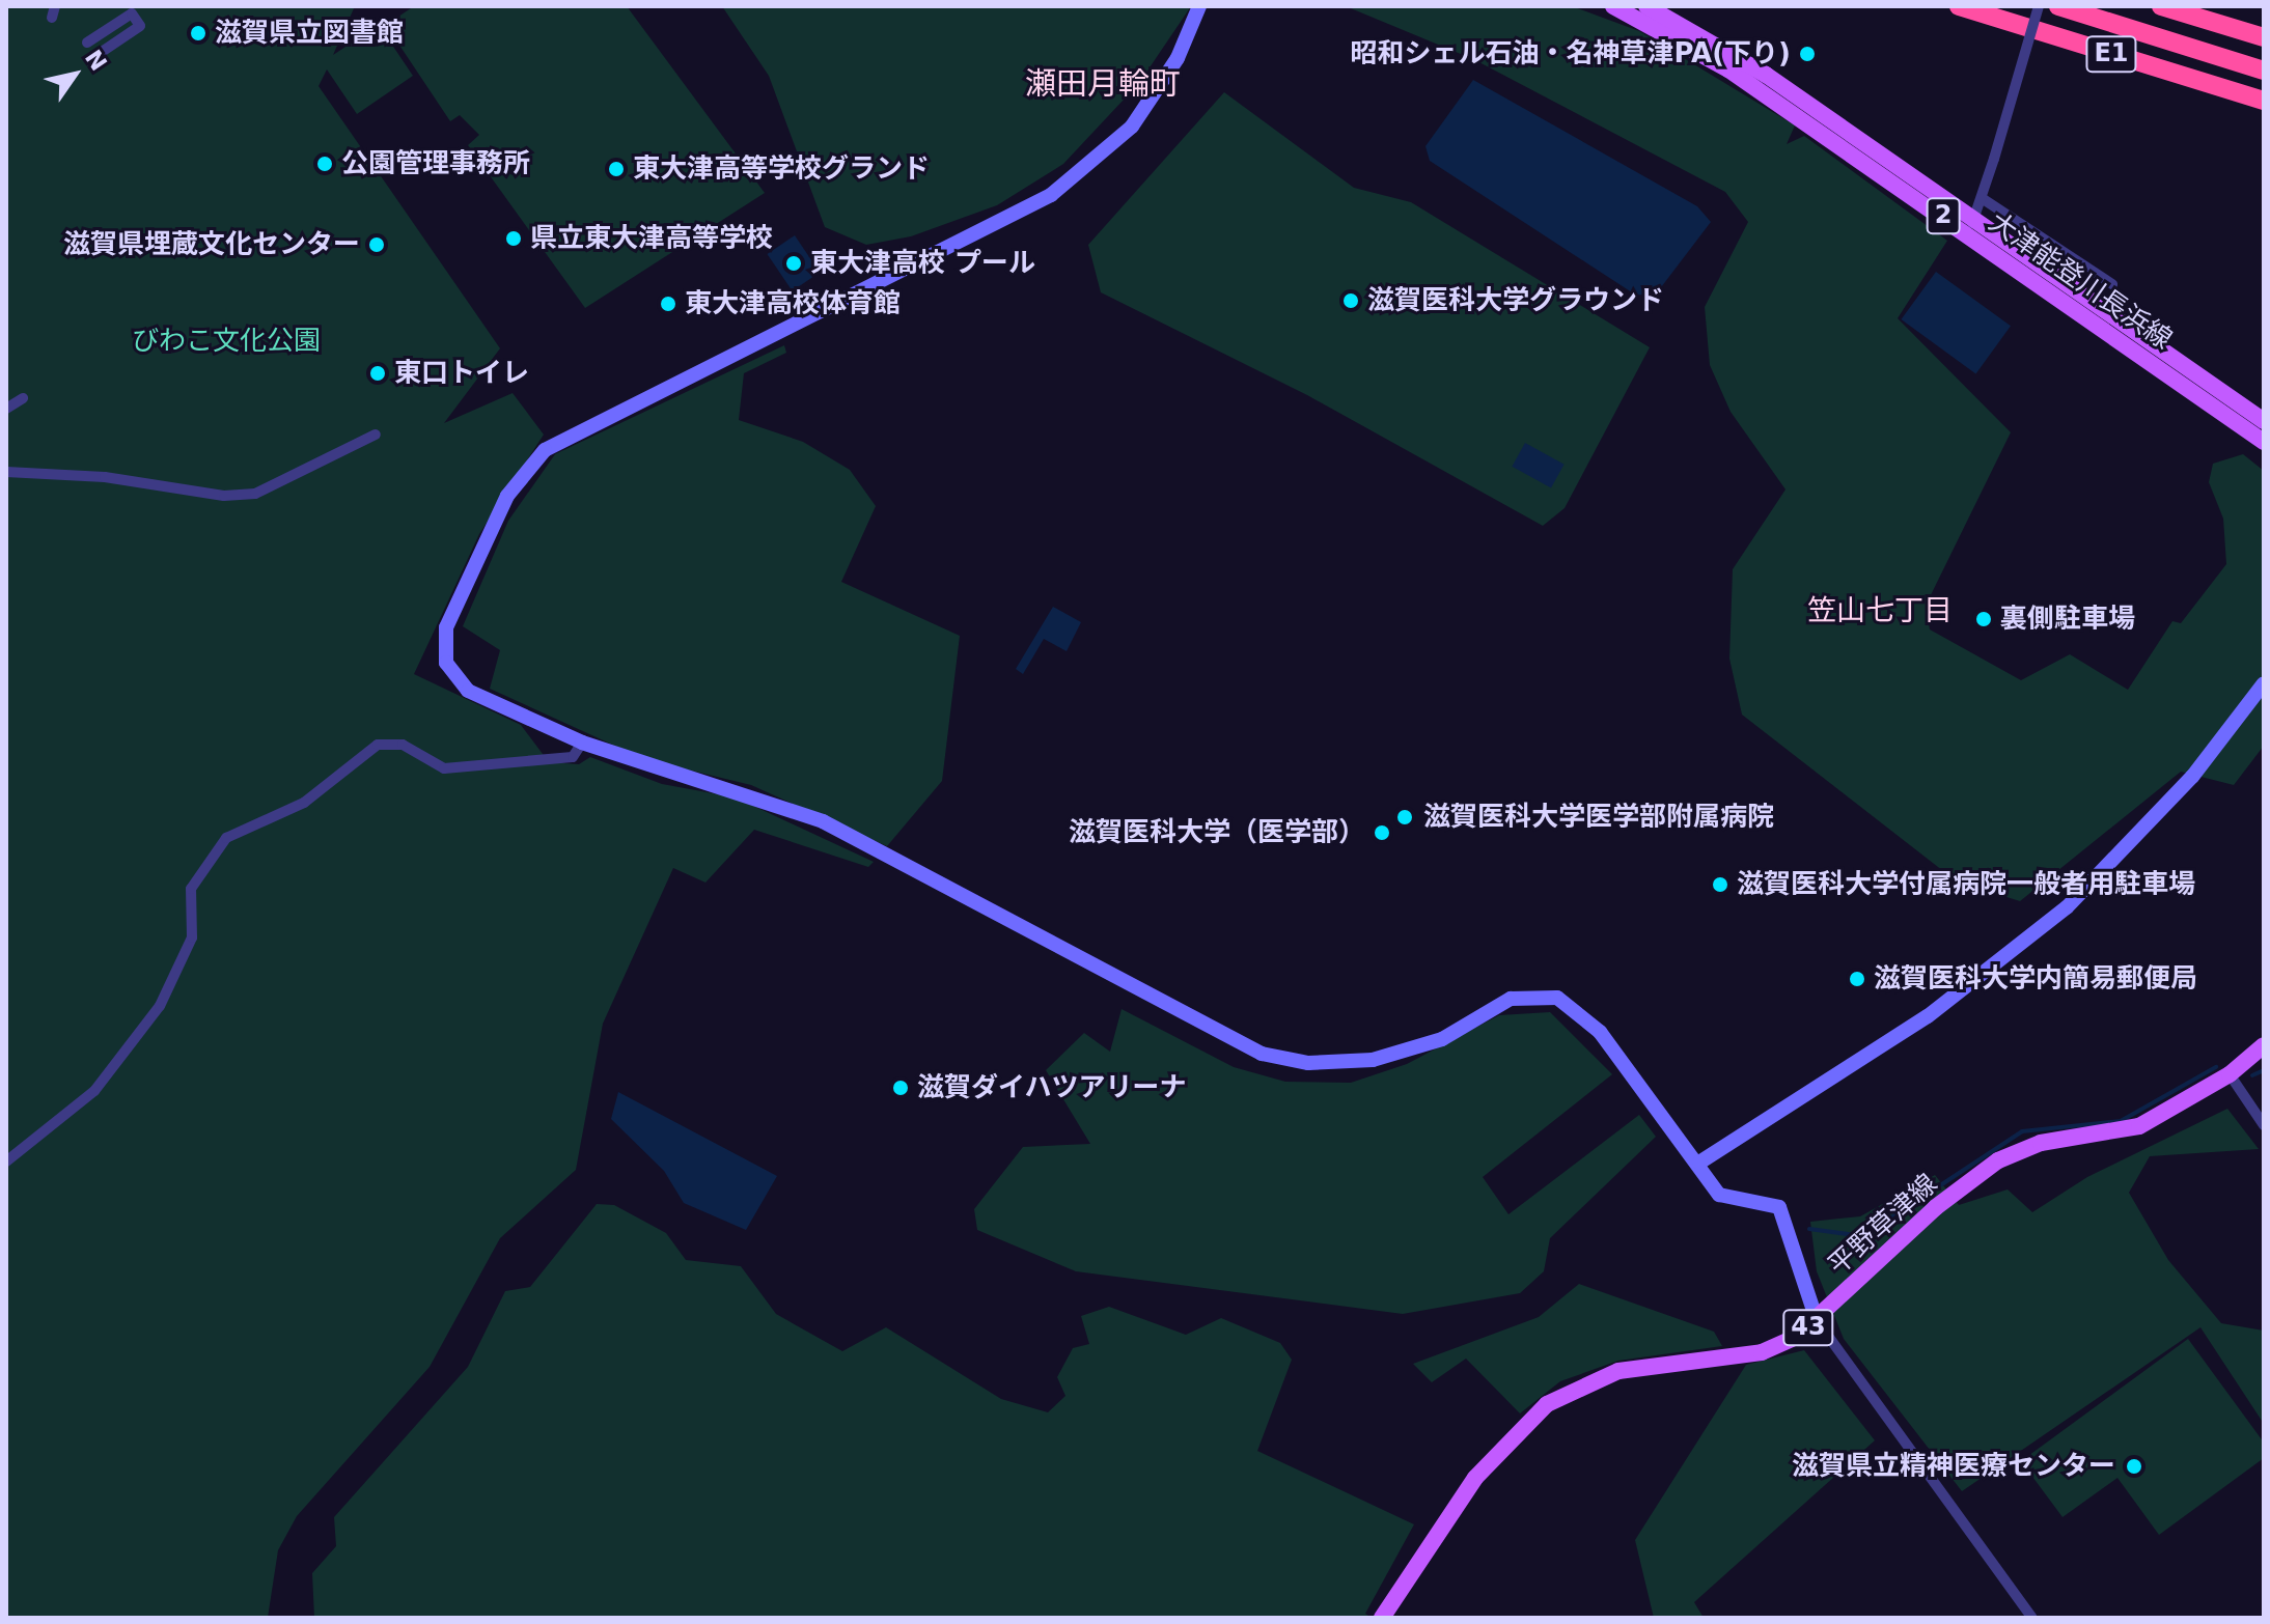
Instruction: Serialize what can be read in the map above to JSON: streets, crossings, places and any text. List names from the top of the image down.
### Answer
{
  "streets": {
    "highway": ["E1"],
    "main road": [
      "2",
      "大津能登川長浜線",
      "平野草津線",
      "43"
    ]
  },
  "districts": ["瀬田月輪町", "笠山七丁目"],
  "parks": ["びわこ文化公園"],
  "places": [
    "滋賀県立図書館",
    "昭和シェル石油・名神草津PA(下り)",
    "公園管理事務所",
    "東大津高等学校グランド",
    "県立東大津高等学校",
    "滋賀県埋蔵文化センター",
    "東大津高校 プール",
    "滋賀医科大学グラウンド",
    "東大津高校体育館",
    "東口トイレ",
    "裏側駐車場",
    "滋賀医科大学医学部附属病院",
    "滋賀医科大学（医学部）",
    "滋賀医科大学付属病院一般者用駐車場",
    "滋賀医科大学内簡易郵便局",
    "滋賀ダイハツアリーナ",
    "滋賀県立精神医療センター"
  ],
  "north": "top right"
}
